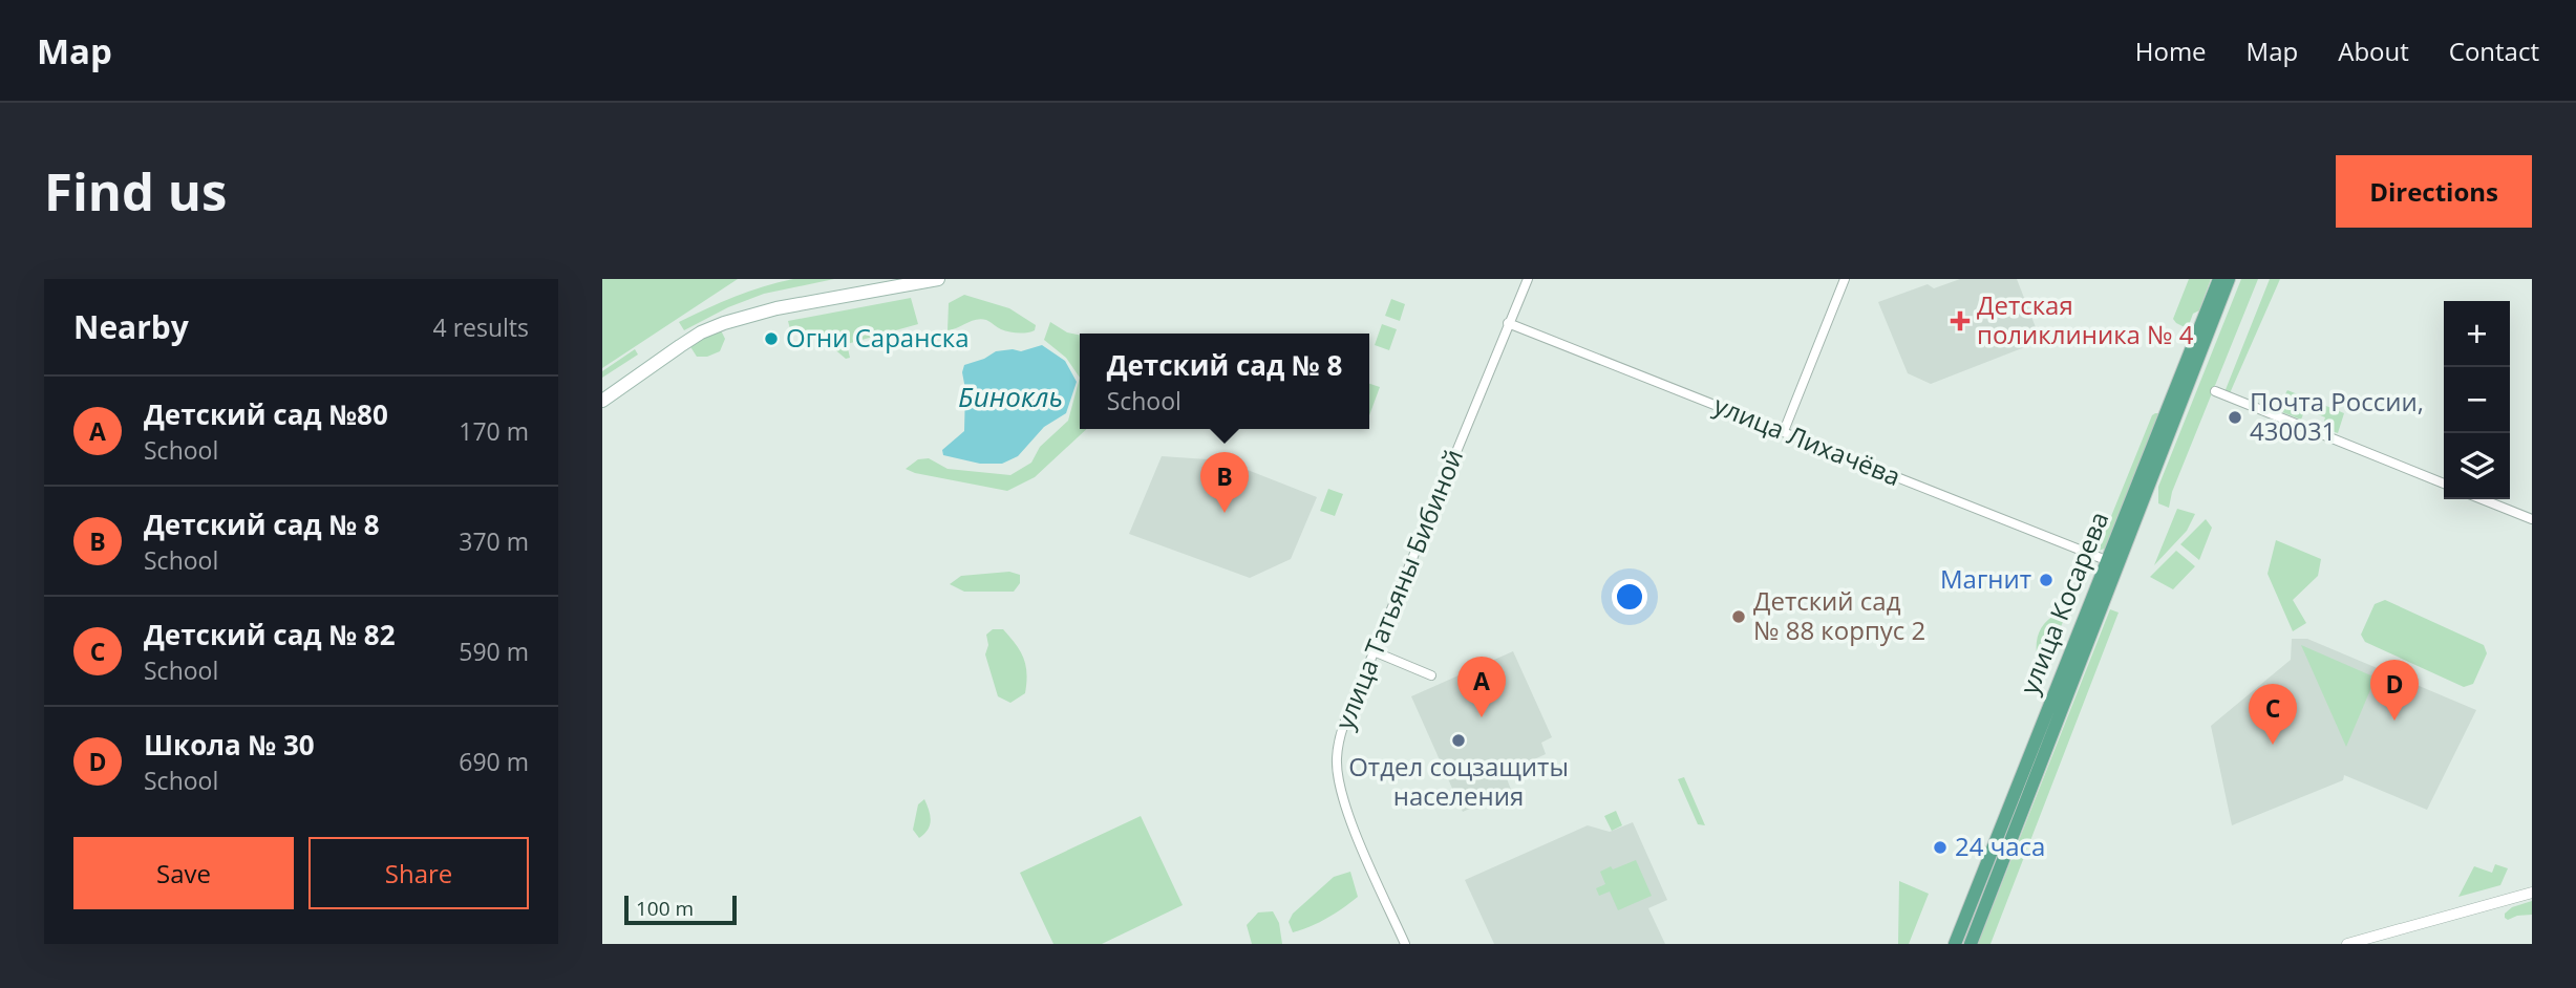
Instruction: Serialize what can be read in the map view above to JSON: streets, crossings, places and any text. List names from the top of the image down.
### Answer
{
  "streets": {
    "main road": ["улица Косарева"],
    "street": ["улица Лихачёва", "улица Татьяны Бибиной"]
  },
  "crossings": [
    ["улица Лихачёва", "улица Татьяны Бибиной"],
    ["улица Лихачёва", "улица Косарева"]
  ],
  "water": ["Бинокль"],
  "places": {
    "health": ["Детская поликлиника № 4"],
    "other": [
      "Огни Саранска",
      "Почта России, 430031",
      "Магнит",
      "Детский сад № 88 корпус 2",
      "Отдел соцзащиты населения",
      "24 часа"
    ]
  },
  "scale_bar": "100 m",
  "page": {
    "header": "Map",
    "nav": [
      "Home",
      "Map",
      "About",
      "Contact"
    ],
    "buttons": [
      "Directions",
      ["Save", "Share"]
    ],
    "title": "Find us",
    "heading": ["Nearby", "4 results"],
    "map_buttons": ["+", "−"],
    "popup": ["Детский сад № 8", "School"],
    "list": [
      {
        "mark": "A",
        "name": "Детский сад №80",
        "note": "School",
        "value": "170 m"
      },
      {
        "mark": "B",
        "name": "Детский сад № 8",
        "note": "School",
        "value": "370 m"
      },
      {
        "mark": "C",
        "name": "Детский сад № 82",
        "note": "School",
        "value": "590 m"
      },
      {
        "mark": "D",
        "name": "Школа № 30",
        "note": "School",
        "value": "690 m"
      }
    ],
    "pins": [
      "B",
      "A",
      "D",
      "C"
    ],
    "scale": "100 m"
  }
}
